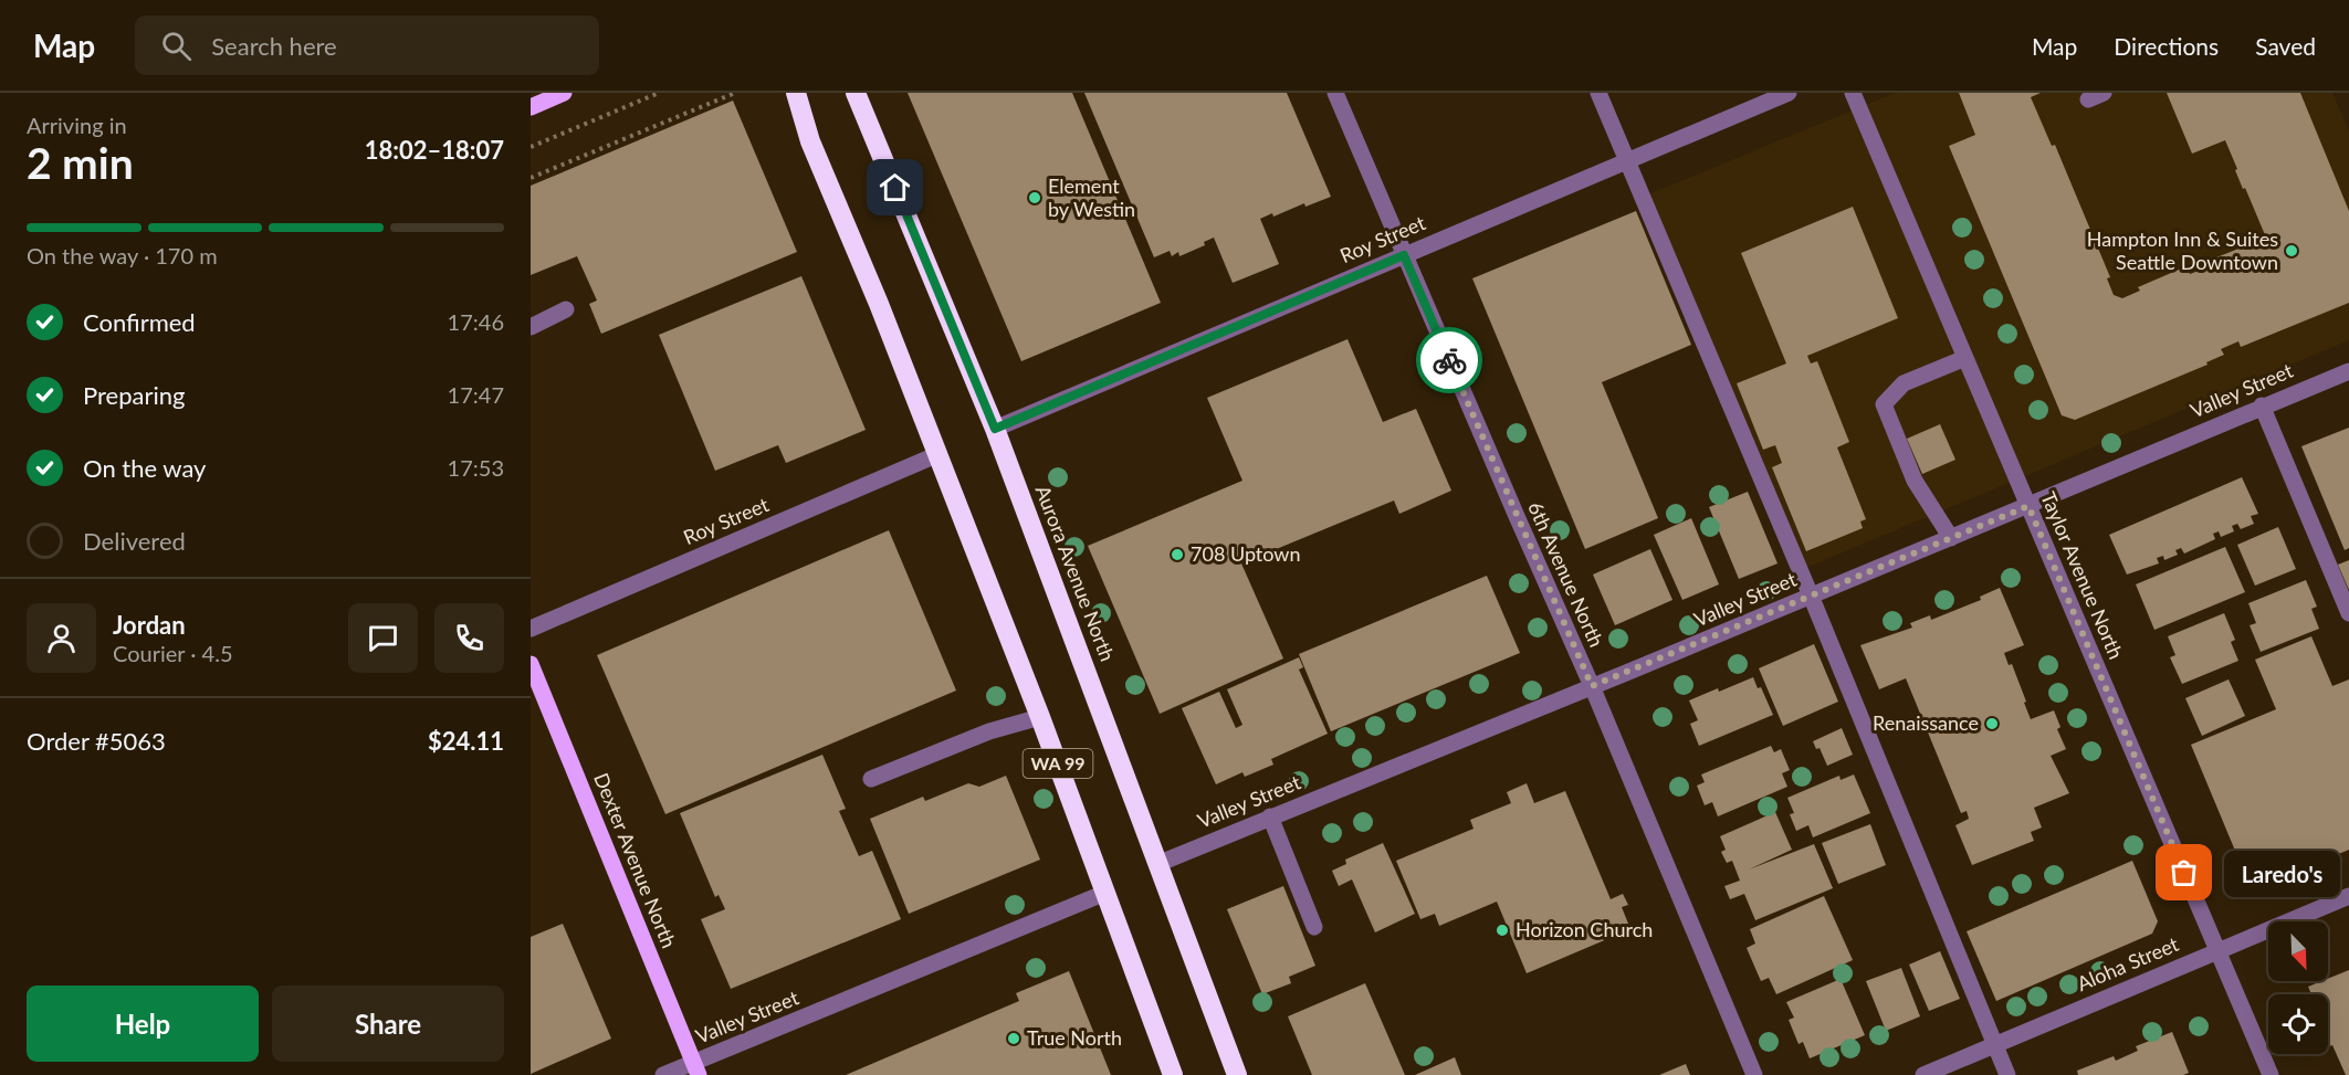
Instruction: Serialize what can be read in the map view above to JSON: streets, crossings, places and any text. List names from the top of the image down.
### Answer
{
  "streets": {
    "highway": ["Aurora Avenue North", "WA 99"],
    "main road": ["Dexter Avenue North"],
    "street": [
      "Roy Street",
      "Valley Street",
      "6th Avenue North",
      "Taylor Avenue North",
      "Aloha Street"
    ]
  },
  "crossings": [
    ["Roy Street", "Aurora Avenue North"],
    ["Roy Street", "6th Avenue North"],
    ["Roy Street", "WA 99"],
    ["Valley Street", "Aurora Avenue North"],
    ["Valley Street", "6th Avenue North"],
    ["Valley Street", "Taylor Avenue North"],
    ["Valley Street", "WA 99"],
    ["Valley Street", "Dexter Avenue North"],
    ["Taylor Avenue North", "Aloha Street"]
  ],
  "places": [
    "Element by Westin",
    "Hampton Inn & Suites Seattle Downtown",
    "708 Uptown",
    "Renaissance",
    "Laredo's",
    "Horizon Church",
    "True North"
  ],
  "north": "bottom right",
  "page": {
    "header": "Map",
    "search": "Search here",
    "nav": ["Map", "Directions", "Saved"],
    "heading": ["2 min", "Arriving in", "18:02–18:07"],
    "panel": [
      "Jordan",
      "Courier · 4.5",
      "Order #5063",
      "$24.11"
    ],
    "bar": "On the way · 170 m",
    "list": [
      ["Confirmed", "17:46"],
      ["Preparing", "17:47"],
      ["On the way", "17:53"],
      "Delivered"
    ],
    "bubble": "Laredo's",
    "buttons": ["Help", "Share"]
  }
}
